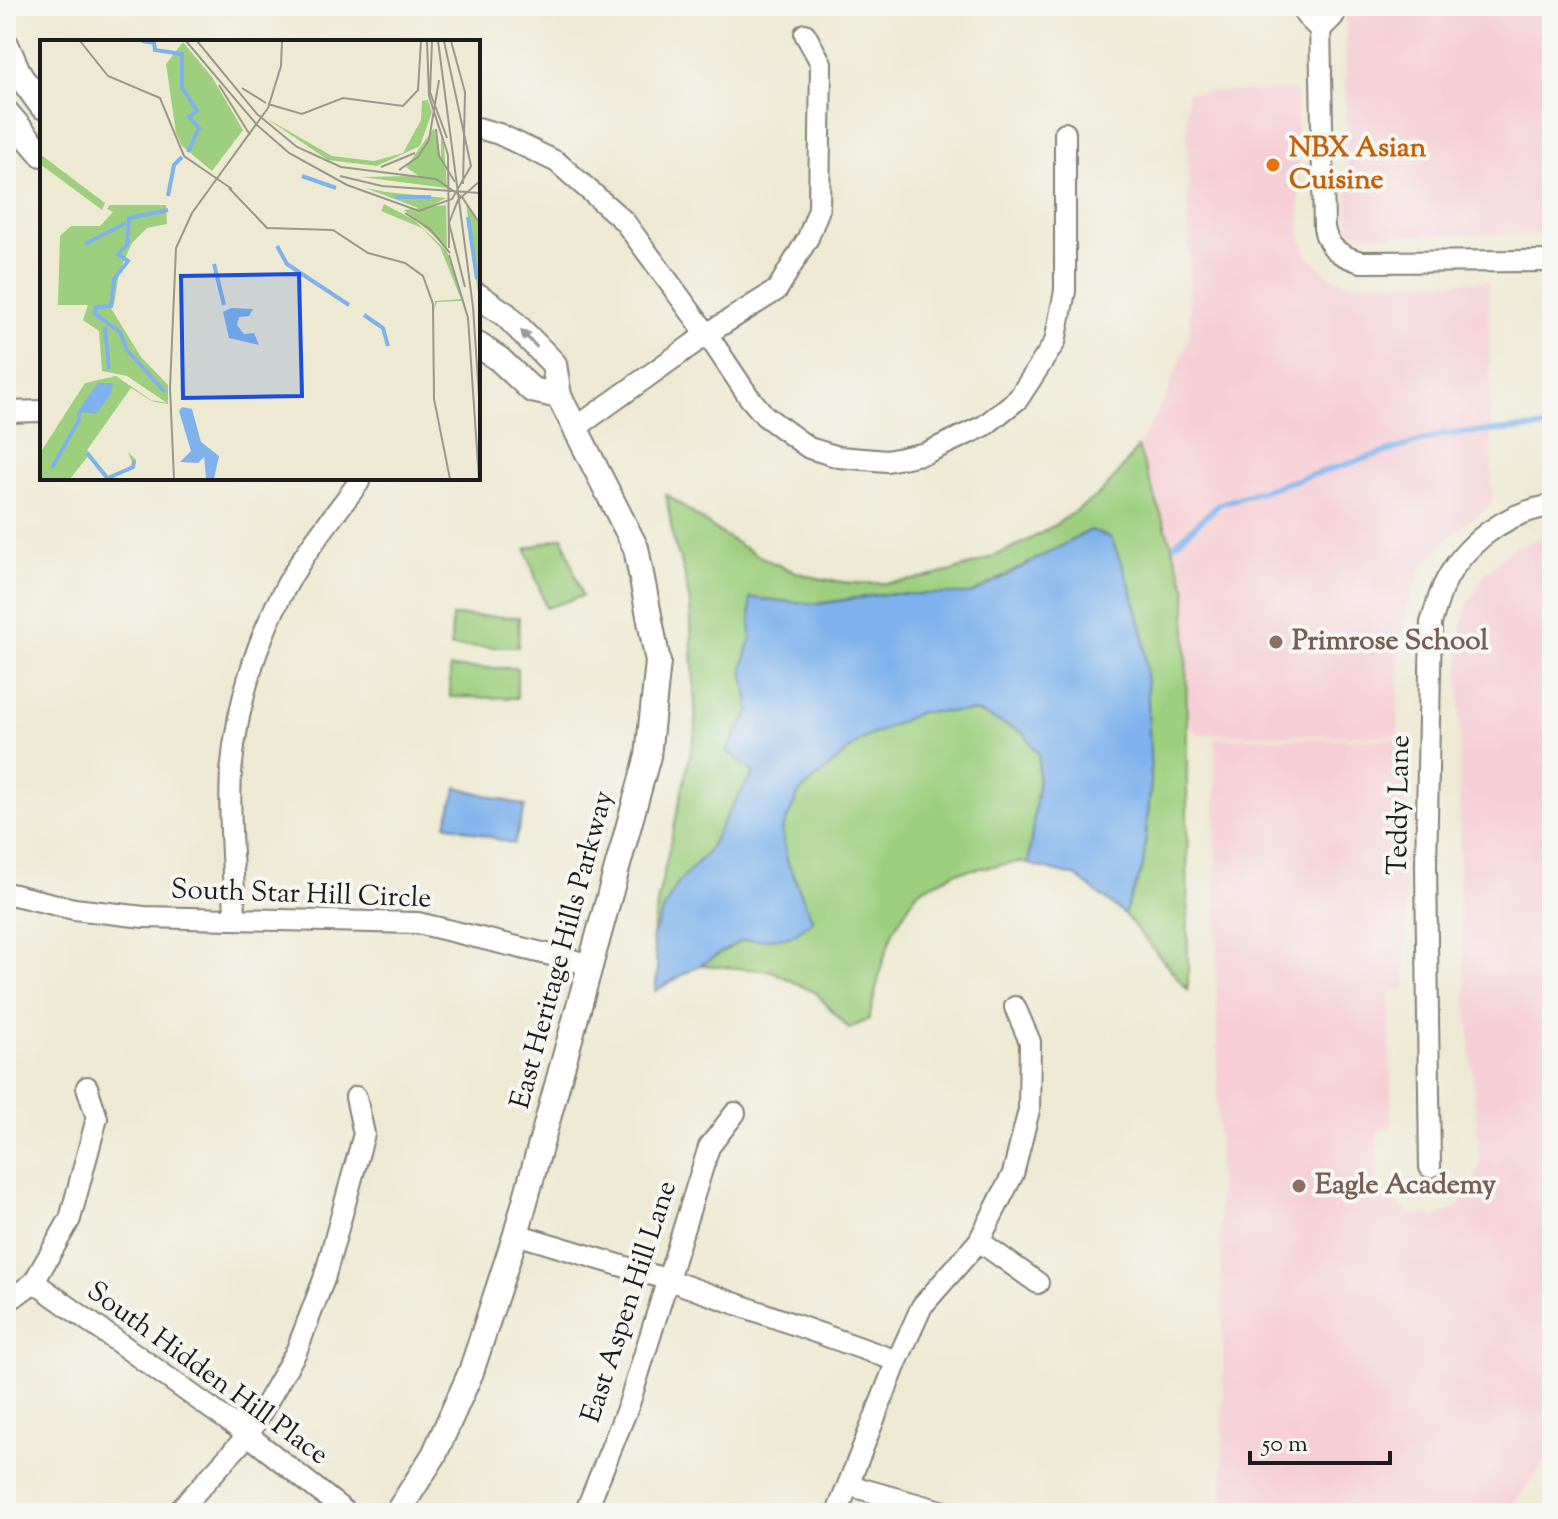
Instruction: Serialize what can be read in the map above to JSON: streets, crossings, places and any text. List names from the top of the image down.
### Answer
{
  "streets": {
    "street": [
      "Teddy Lane",
      "South Star Hill Circle",
      "East Heritage Hills Parkway",
      "East Aspen Hill Lane",
      "South Hidden Hill Place"
    ]
  },
  "crossings": [
    ["South Star Hill Circle", "East Heritage Hills Parkway"]
  ],
  "places": ["NBX Asian Cuisine", "Primrose School", "Eagle Academy"],
  "scale_bar": "50 m"
}
